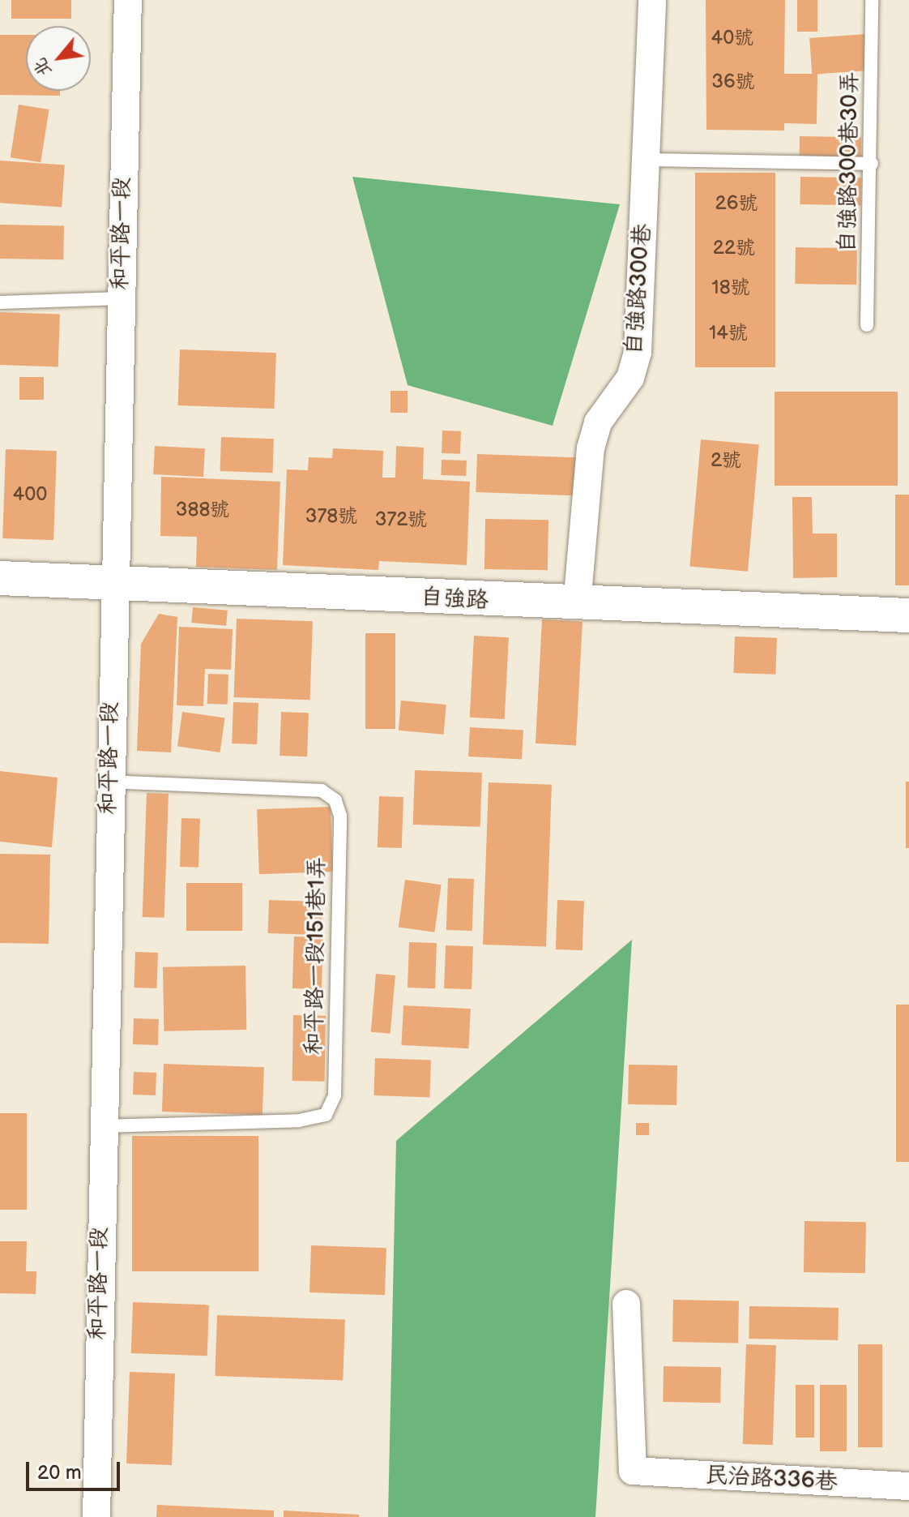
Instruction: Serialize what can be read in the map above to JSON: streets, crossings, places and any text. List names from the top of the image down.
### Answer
{
  "streets": {
    "street": [
      "和平路一段",
      "自強路300巷",
      "自強路",
      "民治路336巷"
    ],
    "lane": ["自強路300巷30弄", "和平路一段151巷1弄"]
  },
  "crossings": [
    ["和平路一段", "自強路"],
    ["和平路一段", "和平路一段151巷1弄"],
    ["自強路300巷", "自強路"]
  ],
  "house_numbers": [
    "40號",
    "36號",
    "26號",
    "22號",
    "18號",
    "14號",
    "2號",
    "400",
    "388號",
    "378號",
    "372號"
  ],
  "scale_bar": "20 m",
  "north": "bottom left"
}
